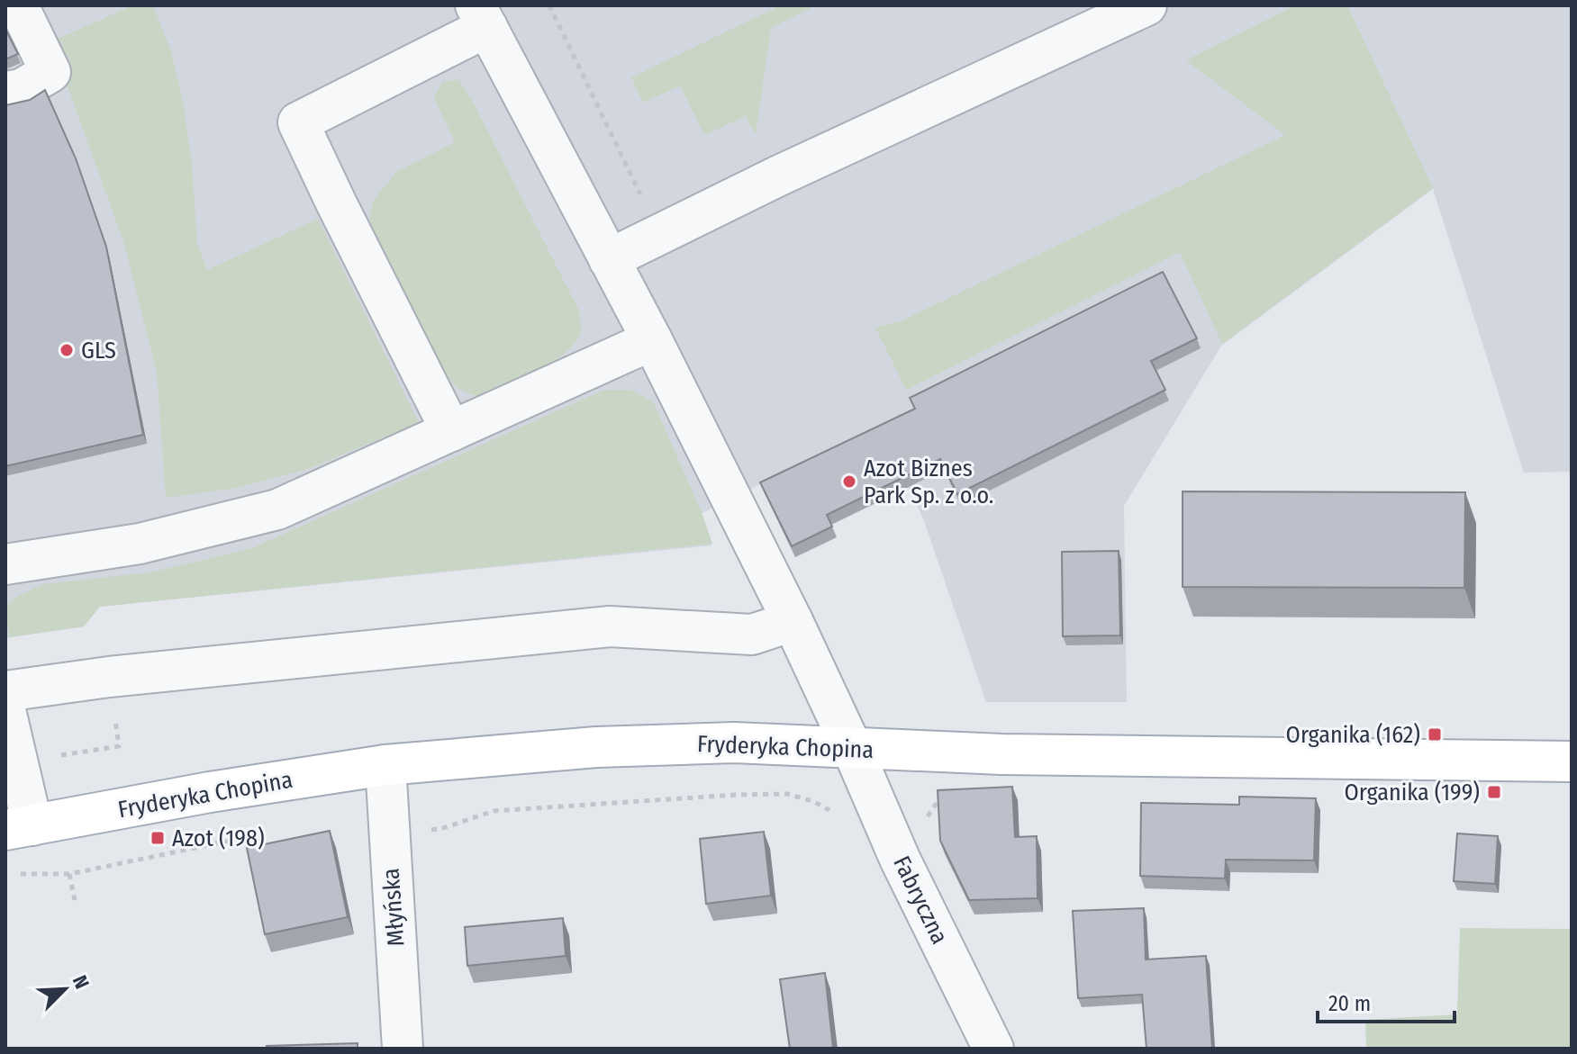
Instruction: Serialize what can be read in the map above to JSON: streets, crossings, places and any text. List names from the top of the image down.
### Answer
{
  "streets": {
    "main road": ["Fryderyka Chopina"],
    "street": ["Fabryczna", "Młyńska"]
  },
  "crossings": [
    ["Fryderyka Chopina", "Fabryczna"],
    ["Fryderyka Chopina", "Młyńska"]
  ],
  "places": {
    "other": ["GLS", "Azot Biznes Park Sp. z o.o."],
    "transit": ["Organika (162)", "Organika (199)", "Azot (198)"]
  },
  "scale_bar": "20 m",
  "north": "top right"
}
